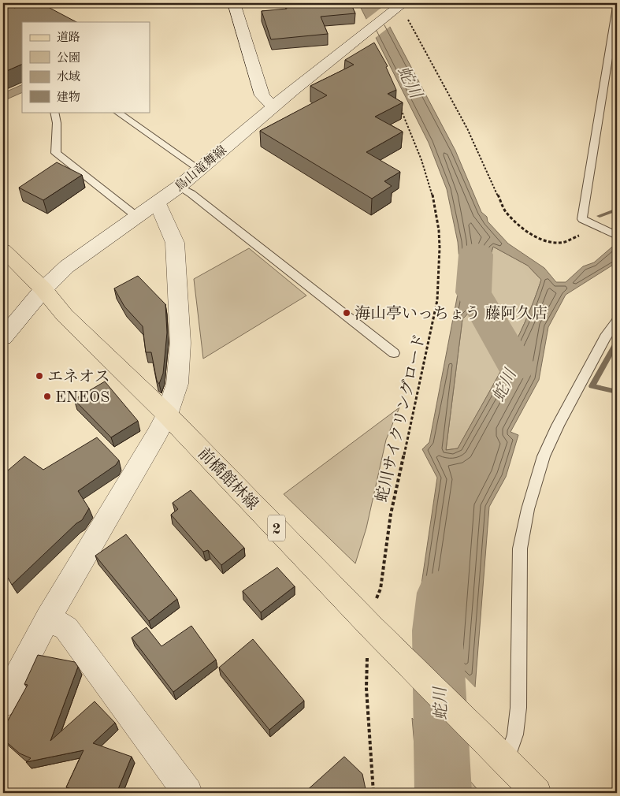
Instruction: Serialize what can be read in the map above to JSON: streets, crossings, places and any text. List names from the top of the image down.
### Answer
{
  "streets": {
    "main road": ["前橋館林線", "2"],
    "street": ["鳥山竜舞線"],
    "path": ["蛇川サイクリングロード"]
  },
  "crossings": [
    ["鳥山竜舞線", "前橋館林線"]
  ],
  "water": ["蛇川"],
  "places": ["海山亭いっちょう 藤阿久店", "エネオス", "ENEOS"],
  "legend": [
    "道路",
    "公園",
    "水域",
    "建物"
  ]
}
